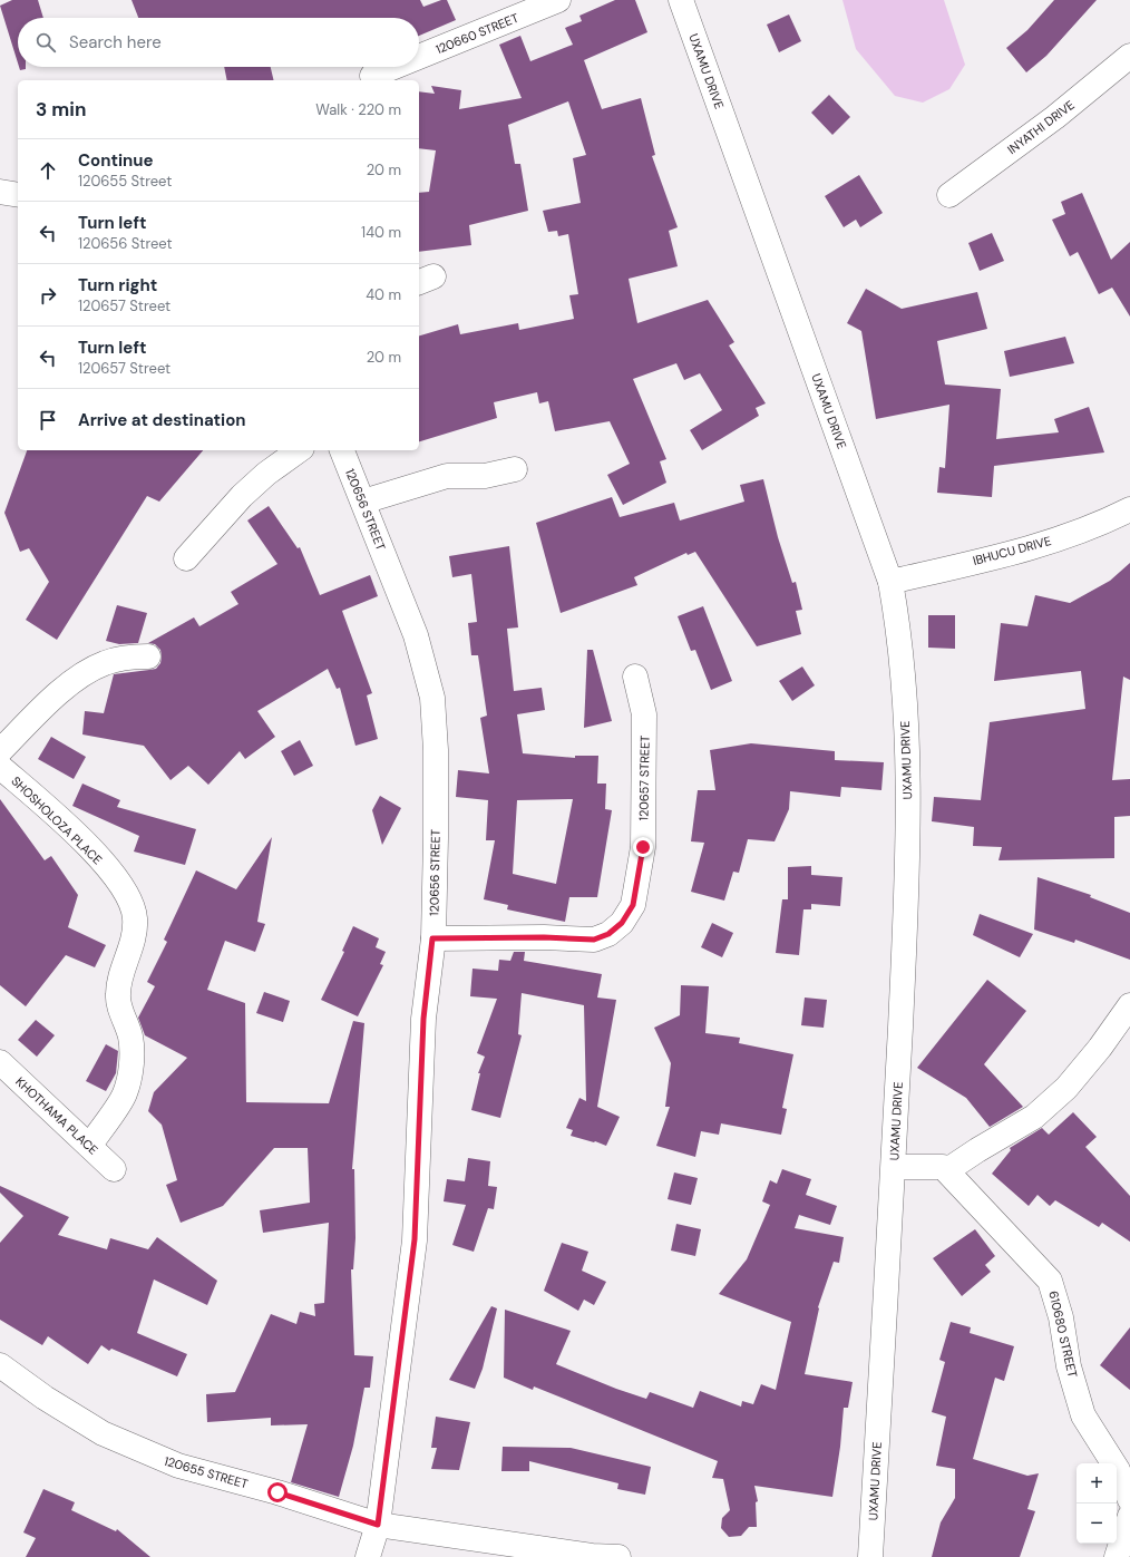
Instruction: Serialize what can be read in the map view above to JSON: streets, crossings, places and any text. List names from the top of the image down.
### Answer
{
  "streets": {
    "street": [
      "120660 STREET",
      "UXAMU DRIVE",
      "INYATHI DRIVE",
      "120656 STREET",
      "IBHUCU DRIVE",
      "120657 STREET",
      "SHOSHOLOZA PLACE",
      "KHOTHAMA PLACE",
      "610680 STREET",
      "120655 STREET"
    ]
  },
  "crossings": [
    ["UXAMU DRIVE", "IBHUCU DRIVE"],
    ["120656 STREET", "120657 STREET"],
    ["120656 STREET", "120655 STREET"],
    ["SHOSHOLOZA PLACE", "KHOTHAMA PLACE"]
  ],
  "page": {
    "search": "Search here",
    "heading": ["3 min", "Walk · 220 m"],
    "list": [
      ["Continue", "120655 Street", "20 m"],
      ["Turn left", "120656 Street", "140 m"],
      ["Turn right", "120657 Street", "40 m"],
      ["Turn left", "120657 Street", "20 m"],
      "Arrive at destination"
    ],
    "map_buttons": ["+", "−"]
  }
}
